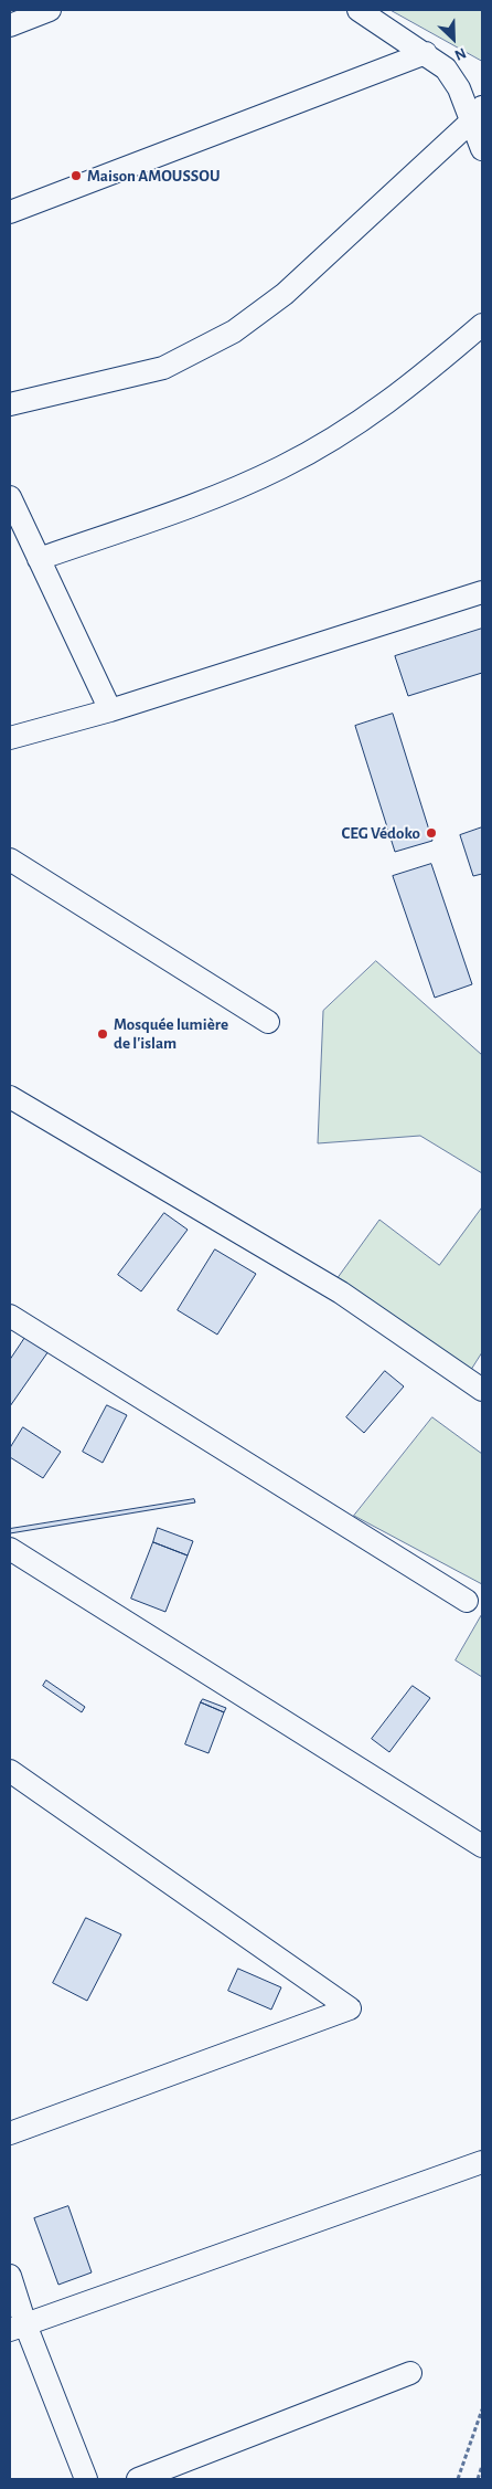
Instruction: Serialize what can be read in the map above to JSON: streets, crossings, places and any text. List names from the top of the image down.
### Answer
{
  "places": ["Maison AMOUSSOU", "CEG Védoko", "Mosquée lumière de l'islam"],
  "north": "bottom right"
}
